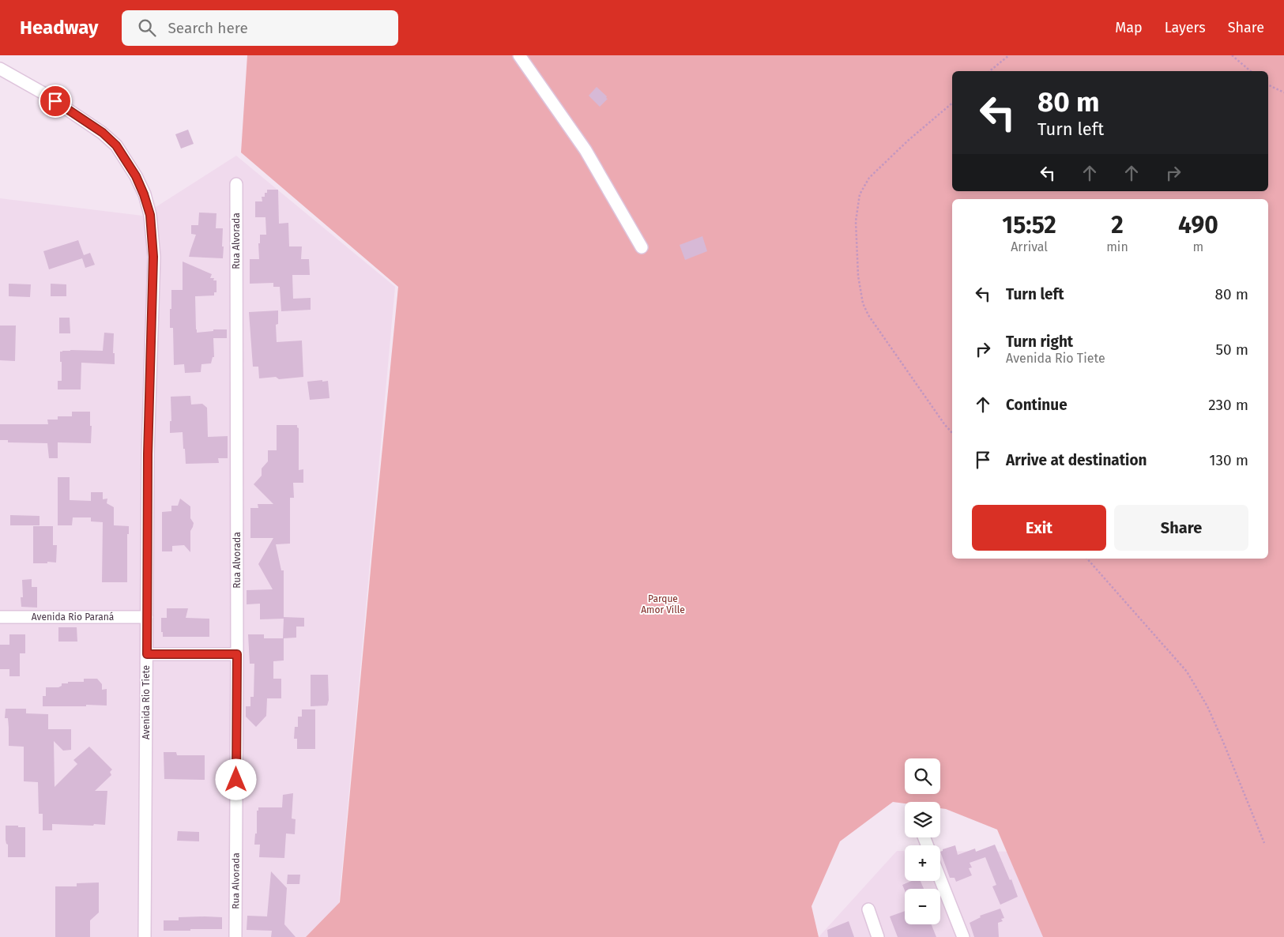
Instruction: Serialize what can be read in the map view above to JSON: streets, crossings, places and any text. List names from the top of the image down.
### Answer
{
  "streets": {
    "street": ["Rua Alvorada", "Avenida Rio Paraná", "Avenida Rio Tiete"]
  },
  "crossings": [
    ["Avenida Rio Paraná", "Avenida Rio Tiete"]
  ],
  "parks": ["Parque Amor Ville"],
  "page": {
    "header": "Headway",
    "search": "Search here",
    "nav": ["Map", "Layers", "Share"],
    "turn": ["80 m", "Turn left"],
    "eta": [
      "15:52",
      "Arrival",
      "2",
      "min",
      "490",
      "m"
    ],
    "list": [
      {
        "name": "Turn left",
        "value": "80 m"
      },
      {
        "name": "Turn right",
        "note": "Avenida Rio Tiete",
        "value": "50 m"
      },
      {
        "name": "Continue",
        "value": "230 m"
      },
      {
        "name": "Arrive at destination",
        "value": "130 m"
      }
    ],
    "buttons": ["Exit", "Share"],
    "map_buttons": ["+", "−"]
  }
}
